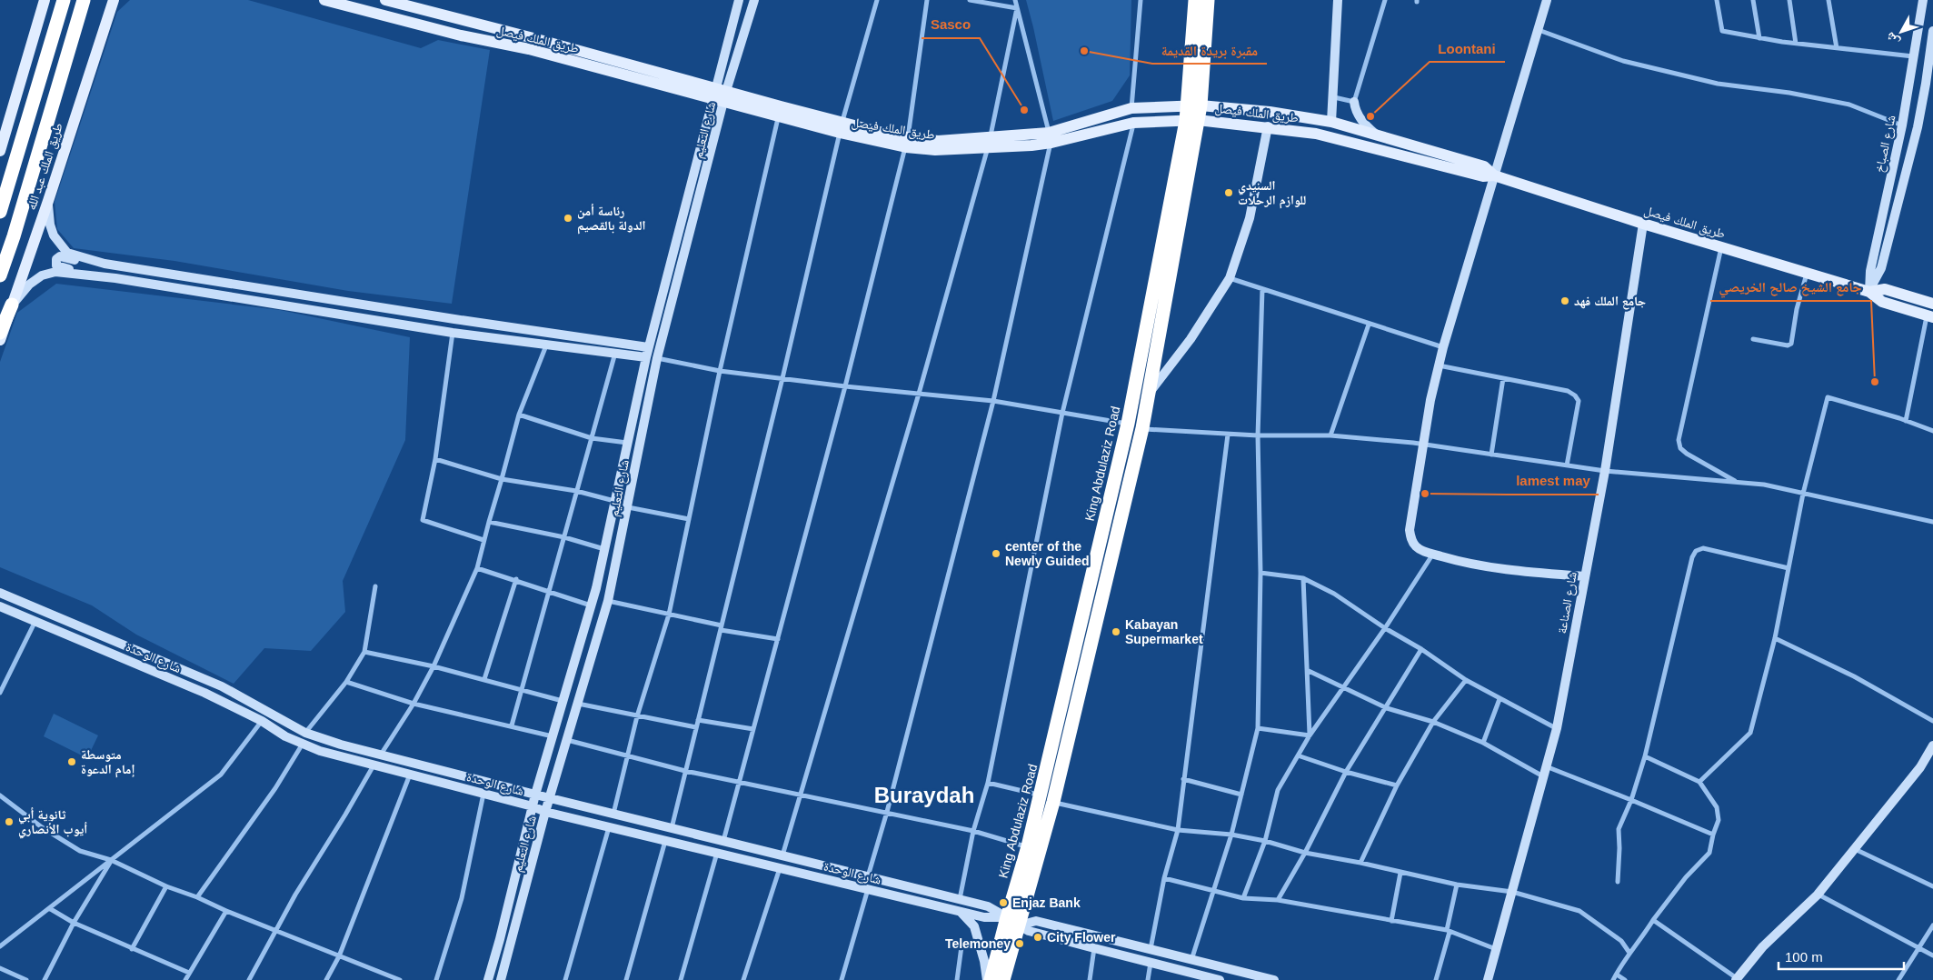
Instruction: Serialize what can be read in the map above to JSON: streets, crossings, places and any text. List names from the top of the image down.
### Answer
{
  "streets": {
    "highway": ["King Abdulaziz Road"],
    "main road": ["طريق الملك فيصل", "طريق الملك عبد الله"],
    "street": [
      "شارع التعليم",
      "شارع الصباخ",
      "شارع الصناعة",
      "شارع الوحدة"
    ]
  },
  "crossings": [
    ["طريق الملك فيصل", "شارع التعليم"],
    ["طريق الملك فيصل", "شارع الصباخ"],
    ["طريق الملك فيصل", "King Abdulaziz Road"],
    ["طريق الملك فيصل", "شارع الصناعة"],
    ["شارع التعليم", "شارع الوحدة"],
    ["King Abdulaziz Road", "شارع الوحدة"]
  ],
  "districts": ["Buraydah"],
  "places": [
    "مقبرة بريدة القديمة",
    "Sasco",
    "Loontani",
    "السنيدي للوازم الرحلات",
    "رئاسة أمن الدولة بالقصيم",
    "جامع الملك فهد",
    "جامع الشيخ صالح الخريصي",
    "lamest may",
    "center of the Newly Guided",
    "Kabayan Supermarket",
    "متوسطة إمام الدعوة",
    "ثانوية أبي أيوب الأنصاري",
    "Enjaz Bank",
    "City Flower",
    "Telemoney"
  ],
  "scale_bar": "100 m",
  "north": "bottom left"
}
